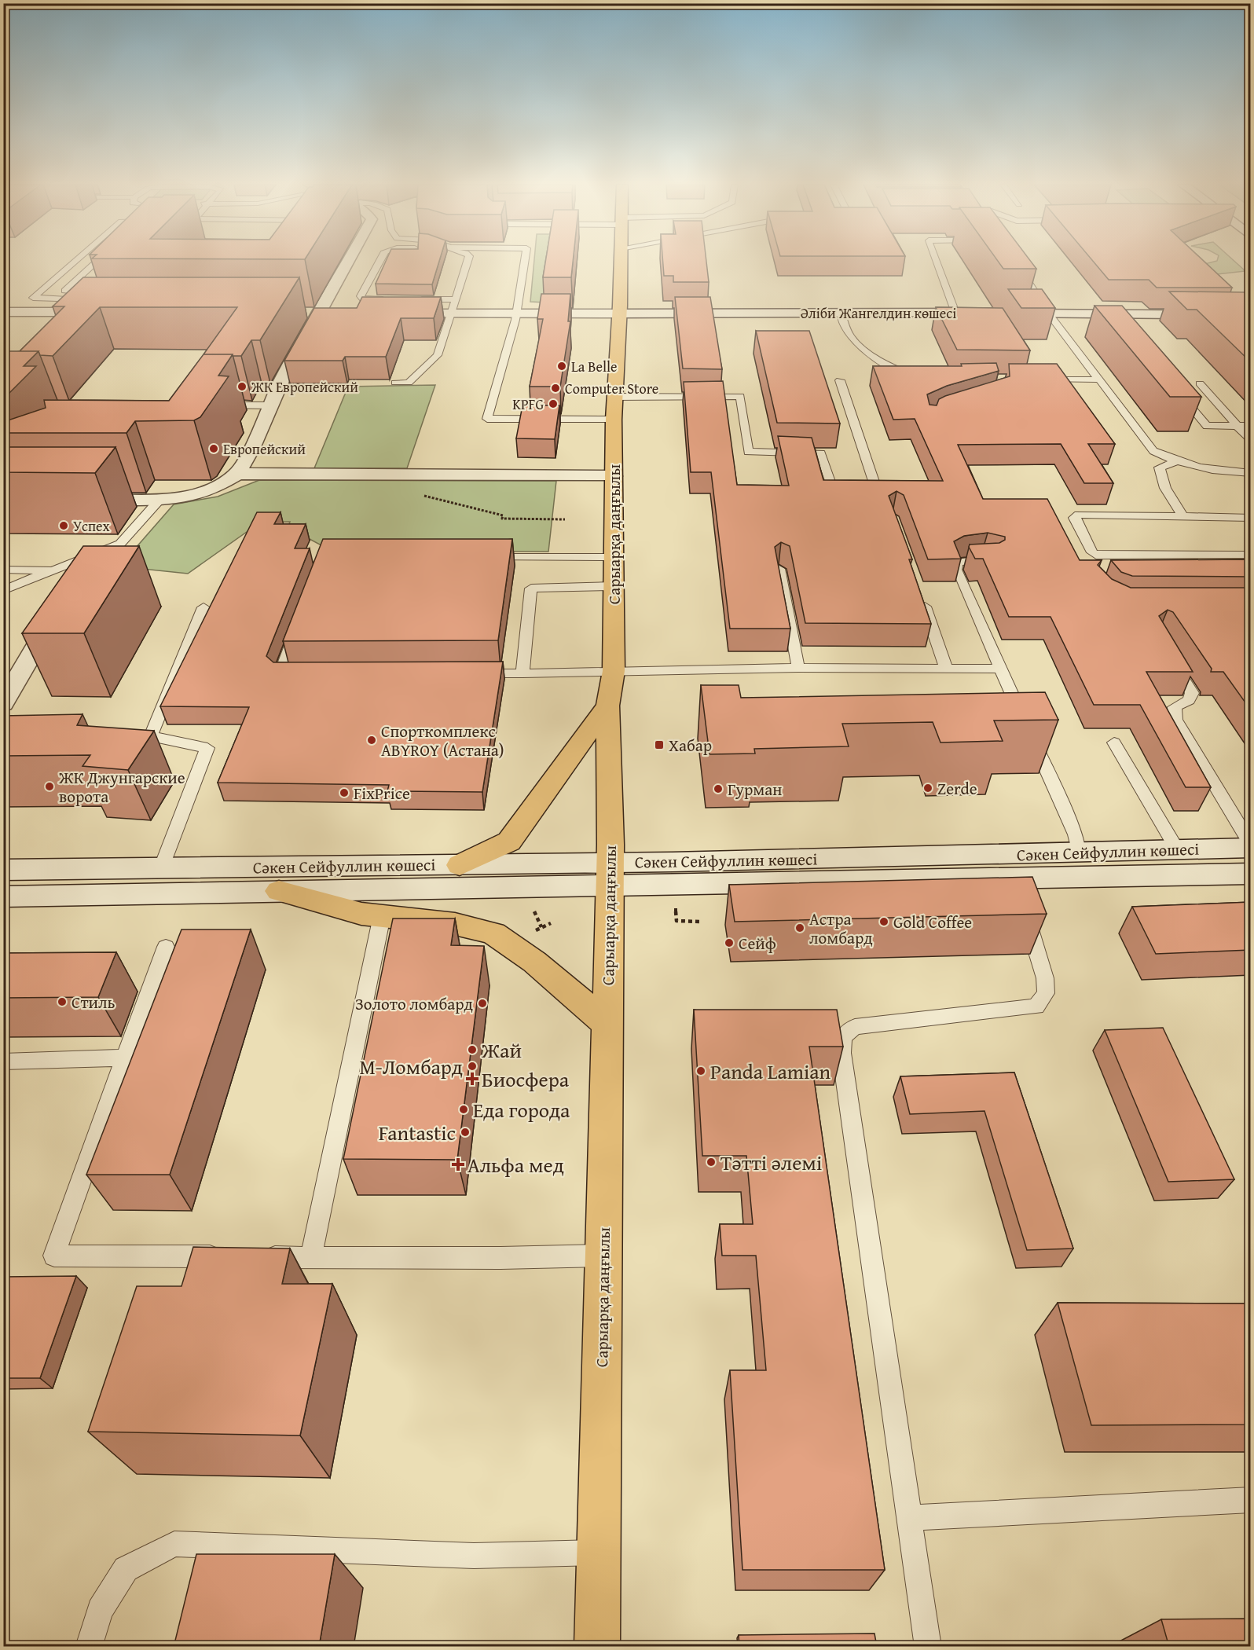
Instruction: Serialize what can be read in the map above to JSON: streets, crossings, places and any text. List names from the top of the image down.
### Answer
{
  "streets": {
    "main road": ["Сарыарқа даңғылы"],
    "street": ["Әліби Жангелдин көшесі", "Сәкен Сейфуллин көшесі"]
  },
  "crossings": [
    ["Әліби Жангелдин көшесі", "Сарыарқа даңғылы"],
    ["Сарыарқа даңғылы", "Сәкен Сейфуллин көшесі"]
  ],
  "places": {
    "other": [
      "La Belle",
      "ЖК Европейский",
      "Computer Store",
      "KPFG",
      "Европейский",
      "Успех",
      "Спорткомплекс ABYROY (Астана)",
      "ЖК Джунгарские ворота",
      "Zerde",
      "Гурман",
      "FixPrice",
      "Gold Coffee",
      "Астра ломбард",
      "Сейф",
      "Стиль",
      "Золото ломбард",
      "Жай",
      "М-Ломбард",
      "Panda Lamian",
      "Еда города",
      "Fantastic",
      "Тәтті әлемі"
    ],
    "transit": ["Хабар"],
    "health": ["Биосфера", "Альфа мед"]
  }
}
